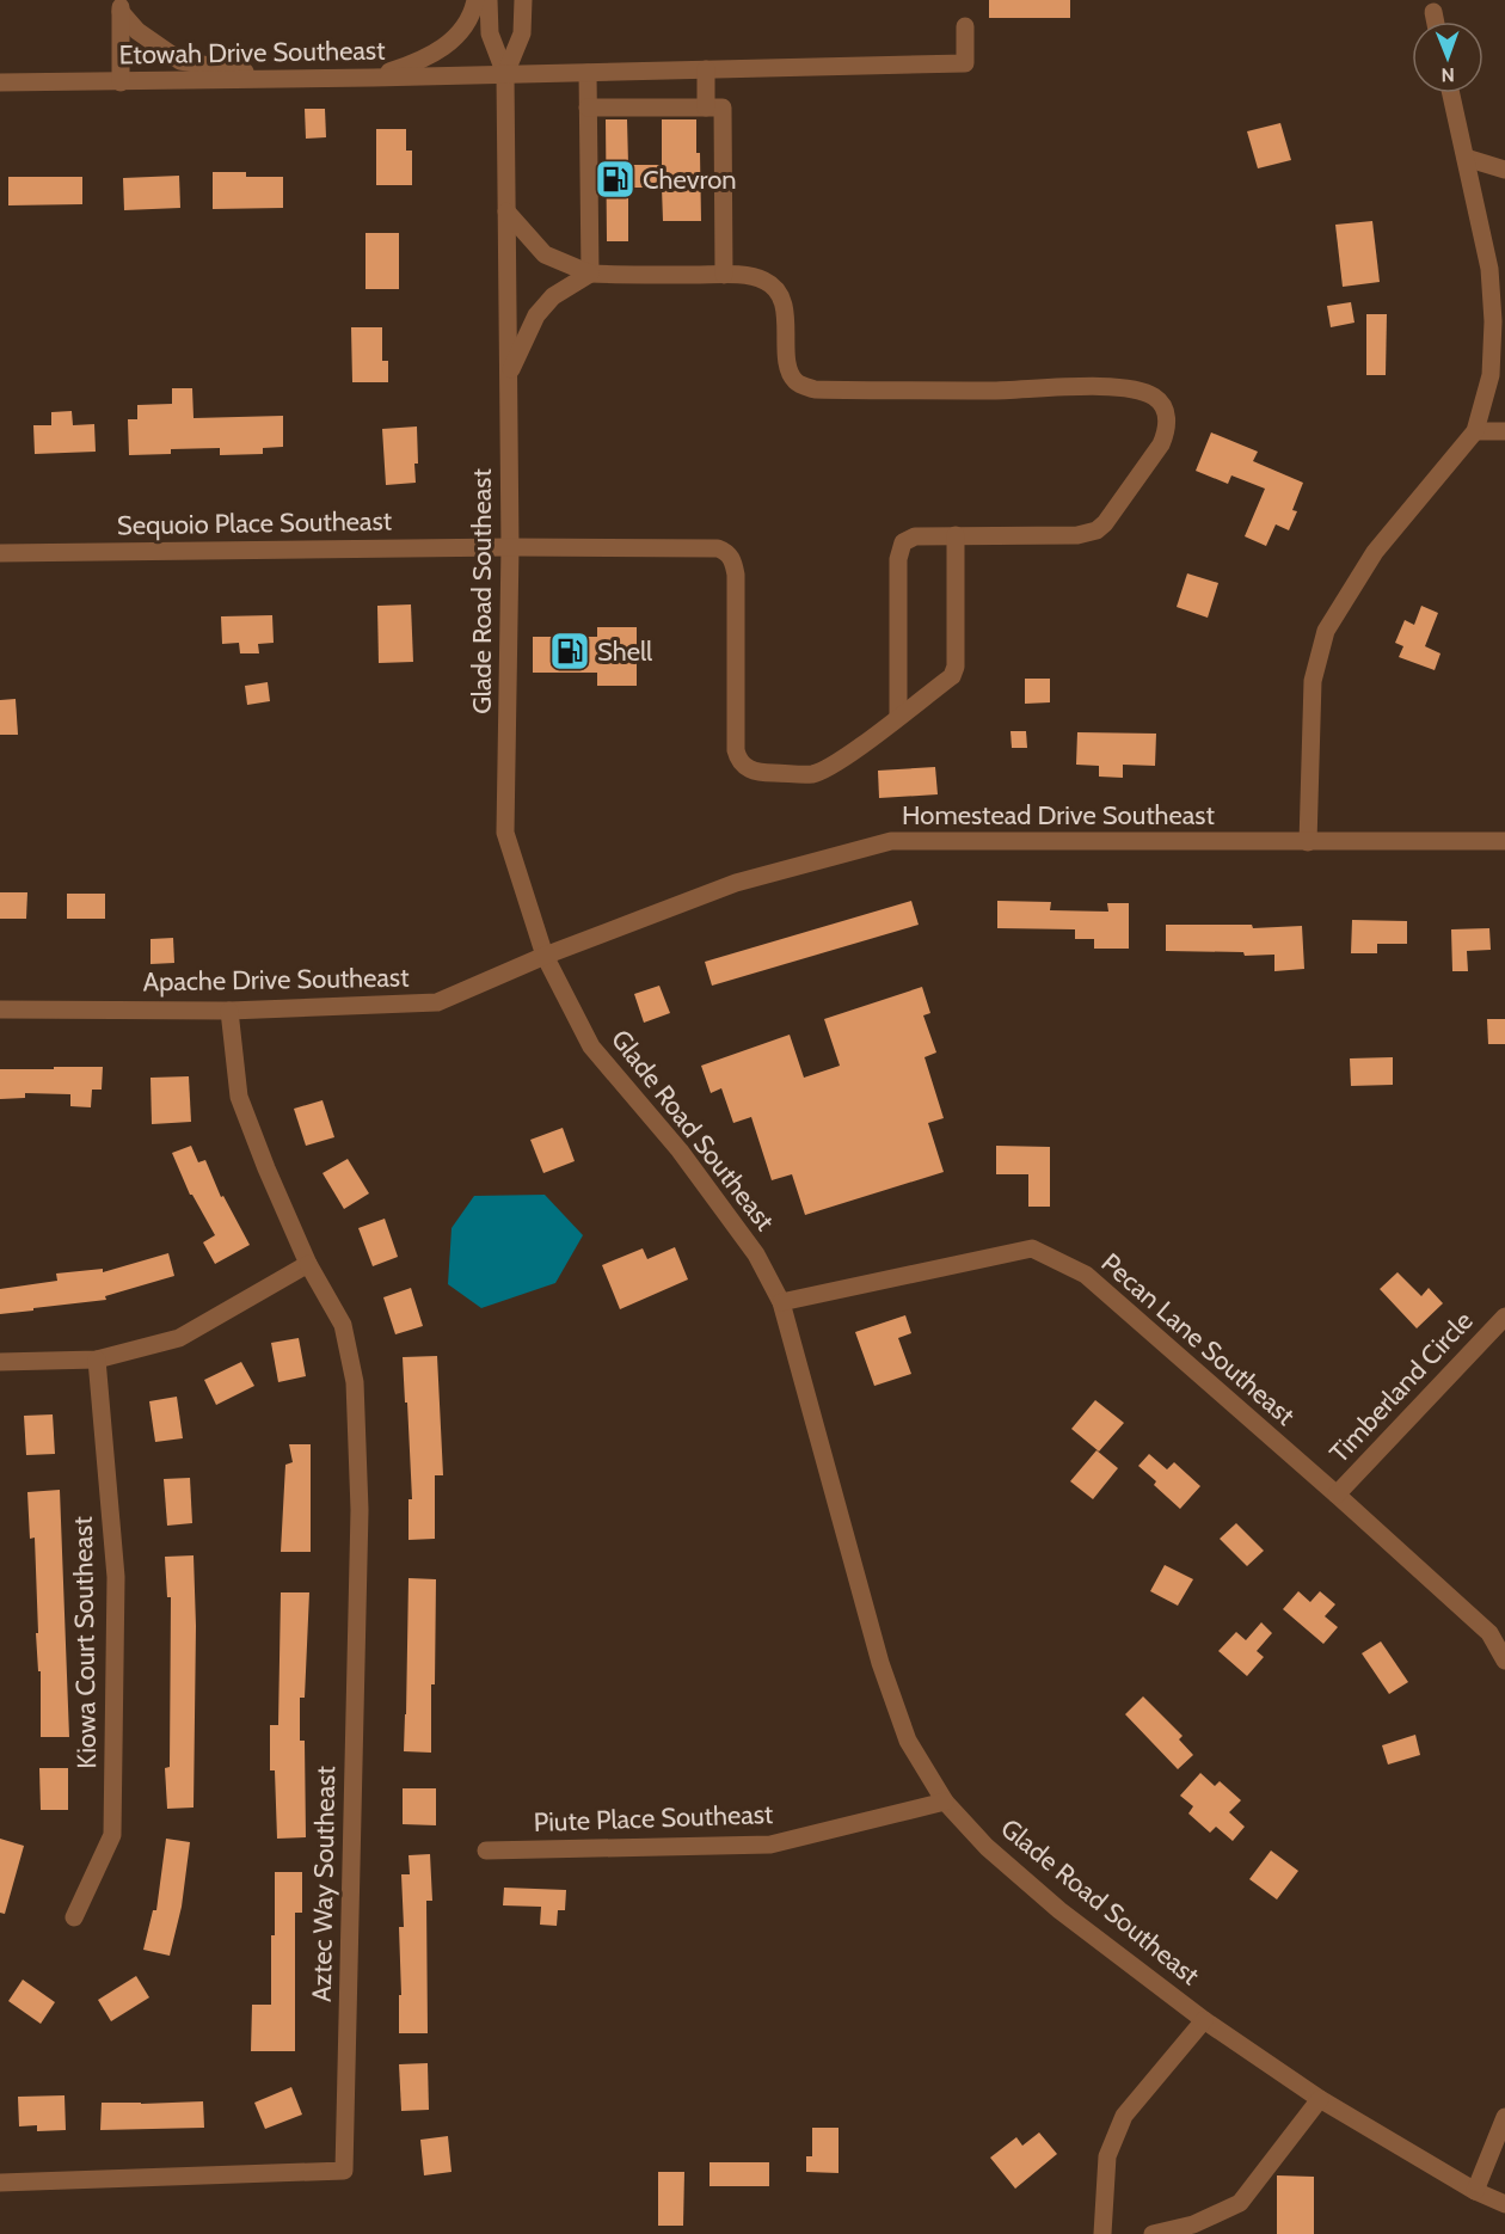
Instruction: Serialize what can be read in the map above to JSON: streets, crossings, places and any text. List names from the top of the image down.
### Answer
{
  "streets": {
    "street": [
      "Etowah Drive Southeast",
      "Sequoio Place Southeast",
      "Glade Road Southeast",
      "Homestead Drive Southeast",
      "Apache Drive Southeast",
      "Pecan Lane Southeast",
      "Timberland Circle",
      "Kiowa Court Southeast",
      "Piute Place Southeast",
      "Aztec Way Southeast"
    ]
  },
  "crossings": [
    ["Etowah Drive Southeast", "Glade Road Southeast"],
    ["Sequoio Place Southeast", "Glade Road Southeast"],
    ["Glade Road Southeast", "Homestead Drive Southeast"],
    ["Glade Road Southeast", "Apache Drive Southeast"],
    ["Glade Road Southeast", "Pecan Lane Southeast"],
    ["Glade Road Southeast", "Piute Place Southeast"],
    ["Homestead Drive Southeast", "Apache Drive Southeast"],
    ["Apache Drive Southeast", "Aztec Way Southeast"],
    ["Pecan Lane Southeast", "Timberland Circle"]
  ],
  "places": {
    "fuel station": ["Chevron", "Shell"]
  },
  "north": "bottom"
}
